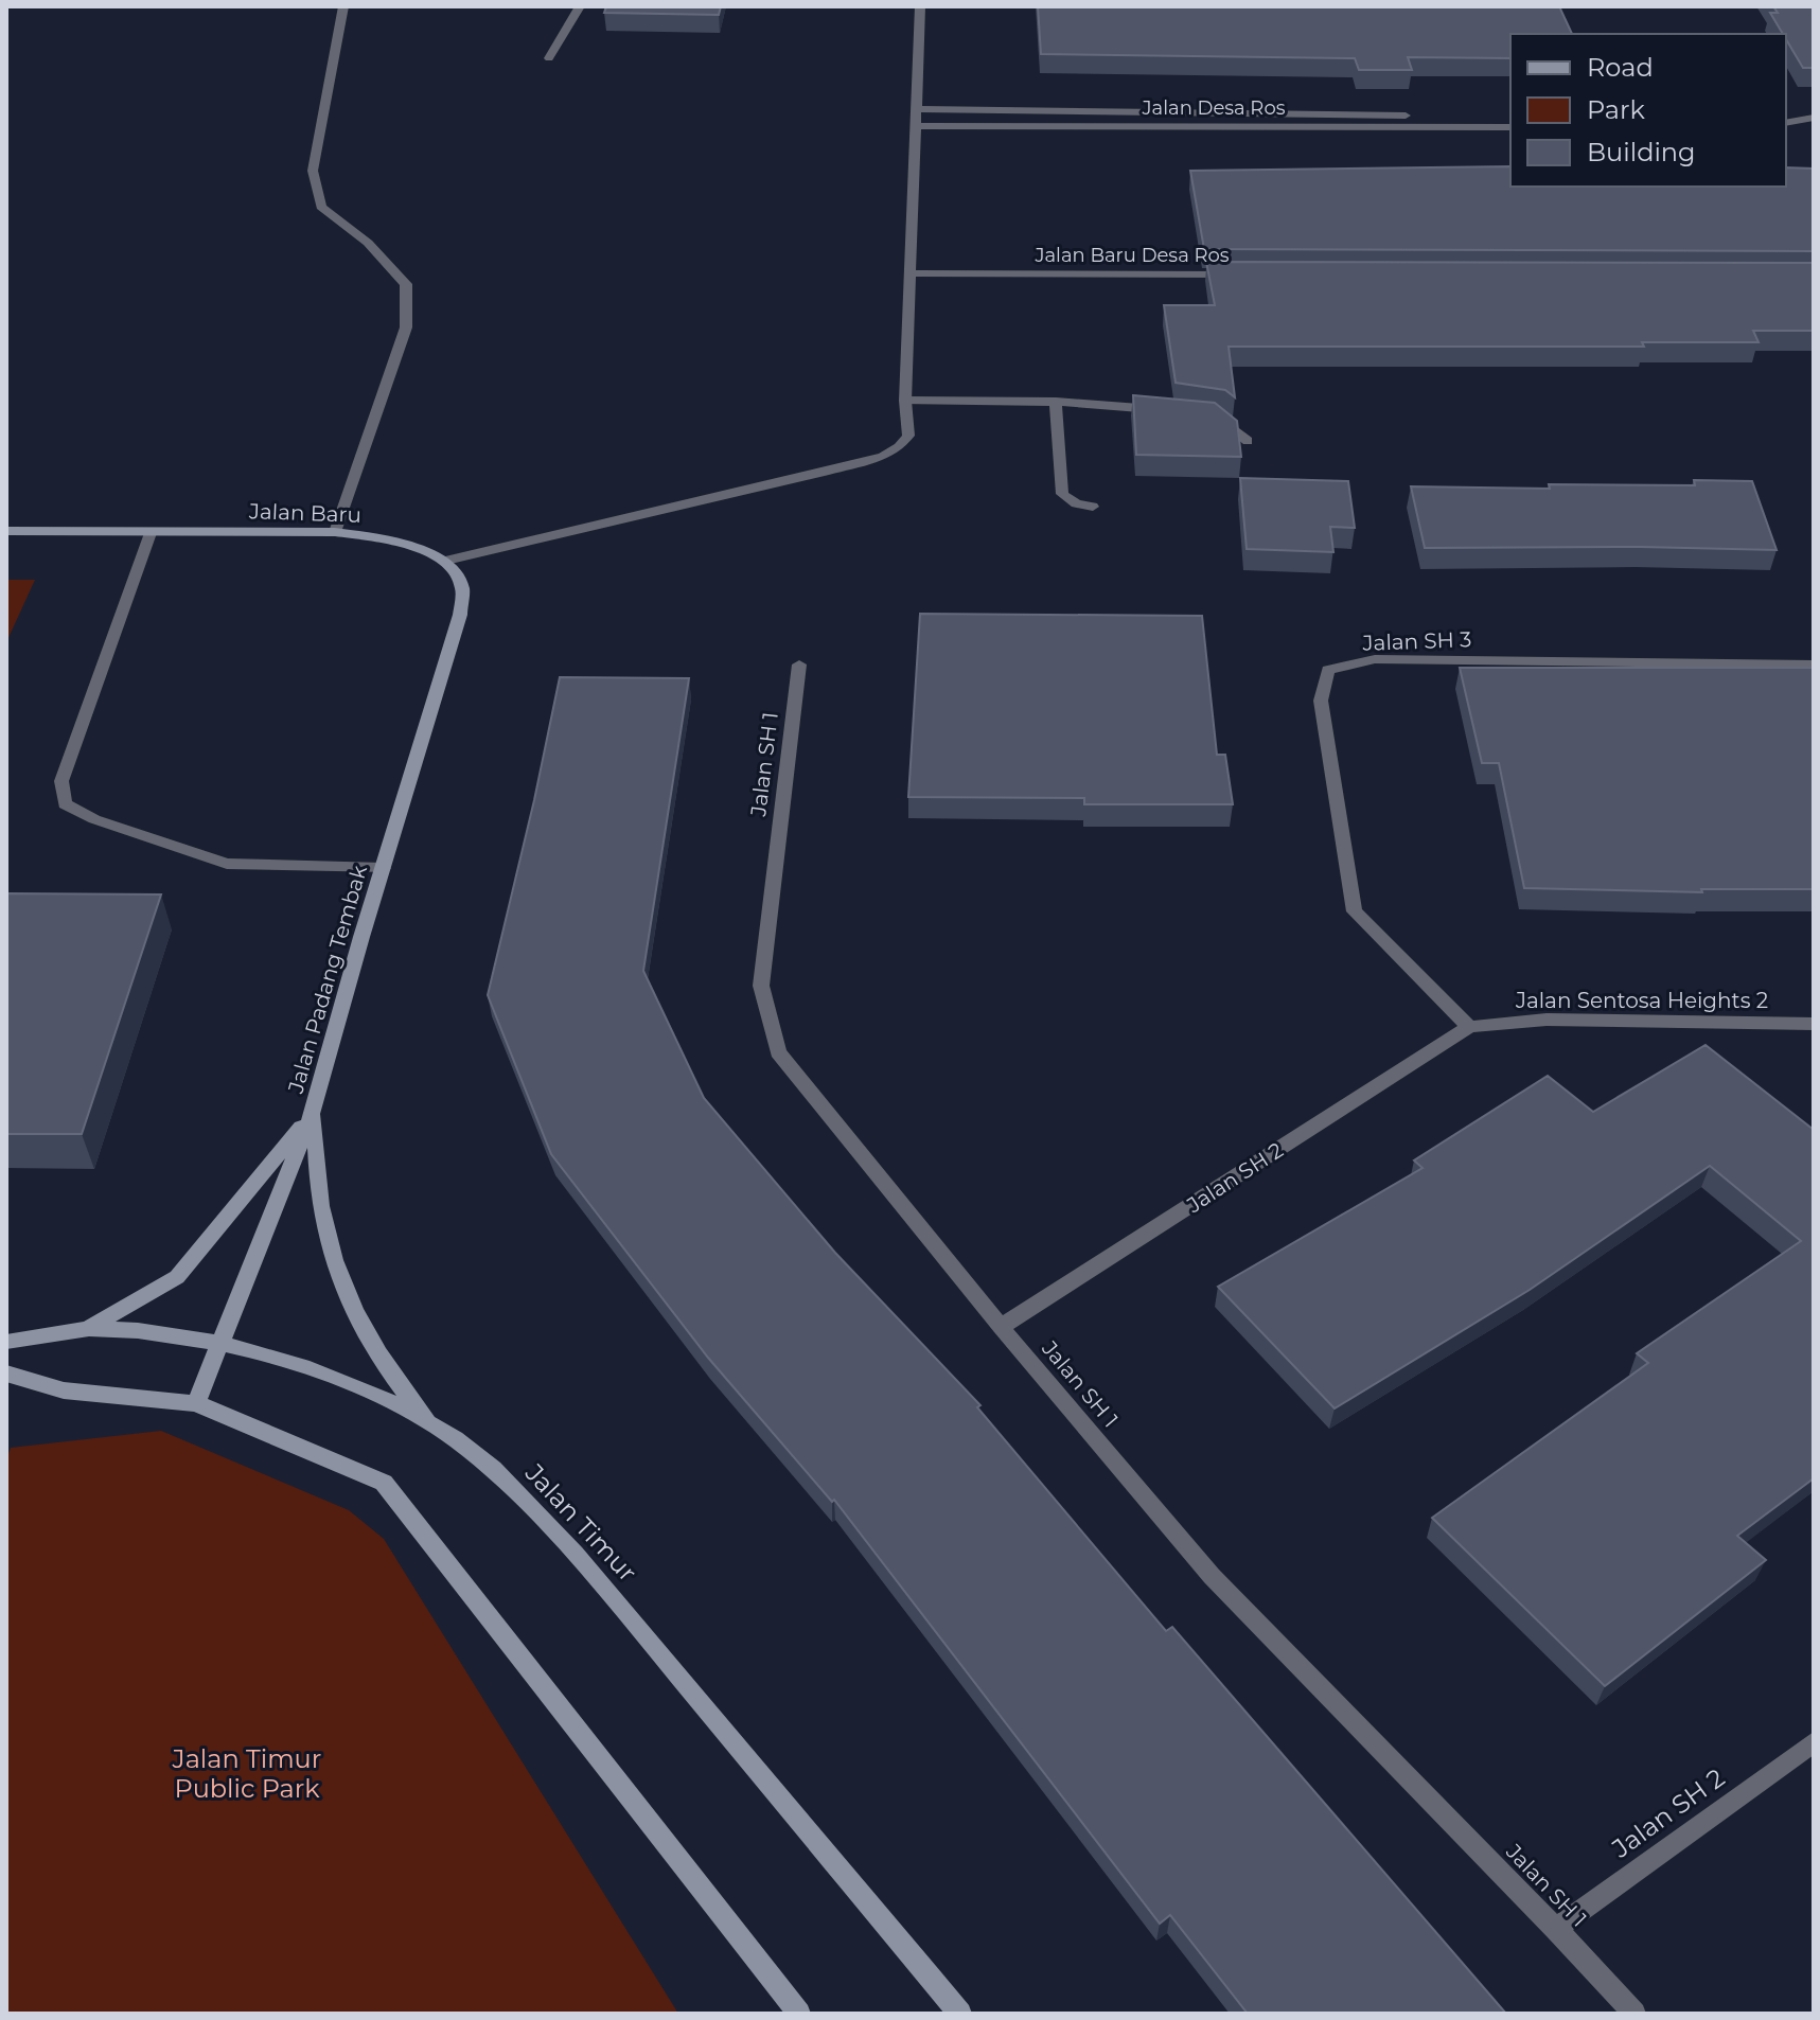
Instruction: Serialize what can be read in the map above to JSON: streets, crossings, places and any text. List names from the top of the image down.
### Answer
{
  "streets": {
    "main road": ["Jalan Baru", "Jalan Padang Tembak", "Jalan Timur"],
    "street": [
      "Jalan Desa Ros",
      "Jalan Baru Desa Ros",
      "Jalan SH 3",
      "Jalan SH 1",
      "Jalan Sentosa Heights 2",
      "Jalan SH 2"
    ]
  },
  "crossings": [
    ["Jalan Baru", "Jalan Padang Tembak"],
    ["Jalan SH 3", "Jalan Sentosa Heights 2"],
    ["Jalan SH 3", "Jalan SH 2"],
    ["Jalan SH 1", "Jalan SH 2"],
    ["Jalan Padang Tembak", "Jalan Timur"],
    ["Jalan Sentosa Heights 2", "Jalan SH 2"]
  ],
  "parks": ["Jalan Timur Public Park"],
  "legend": ["Road", "Park", "Building"]
}
